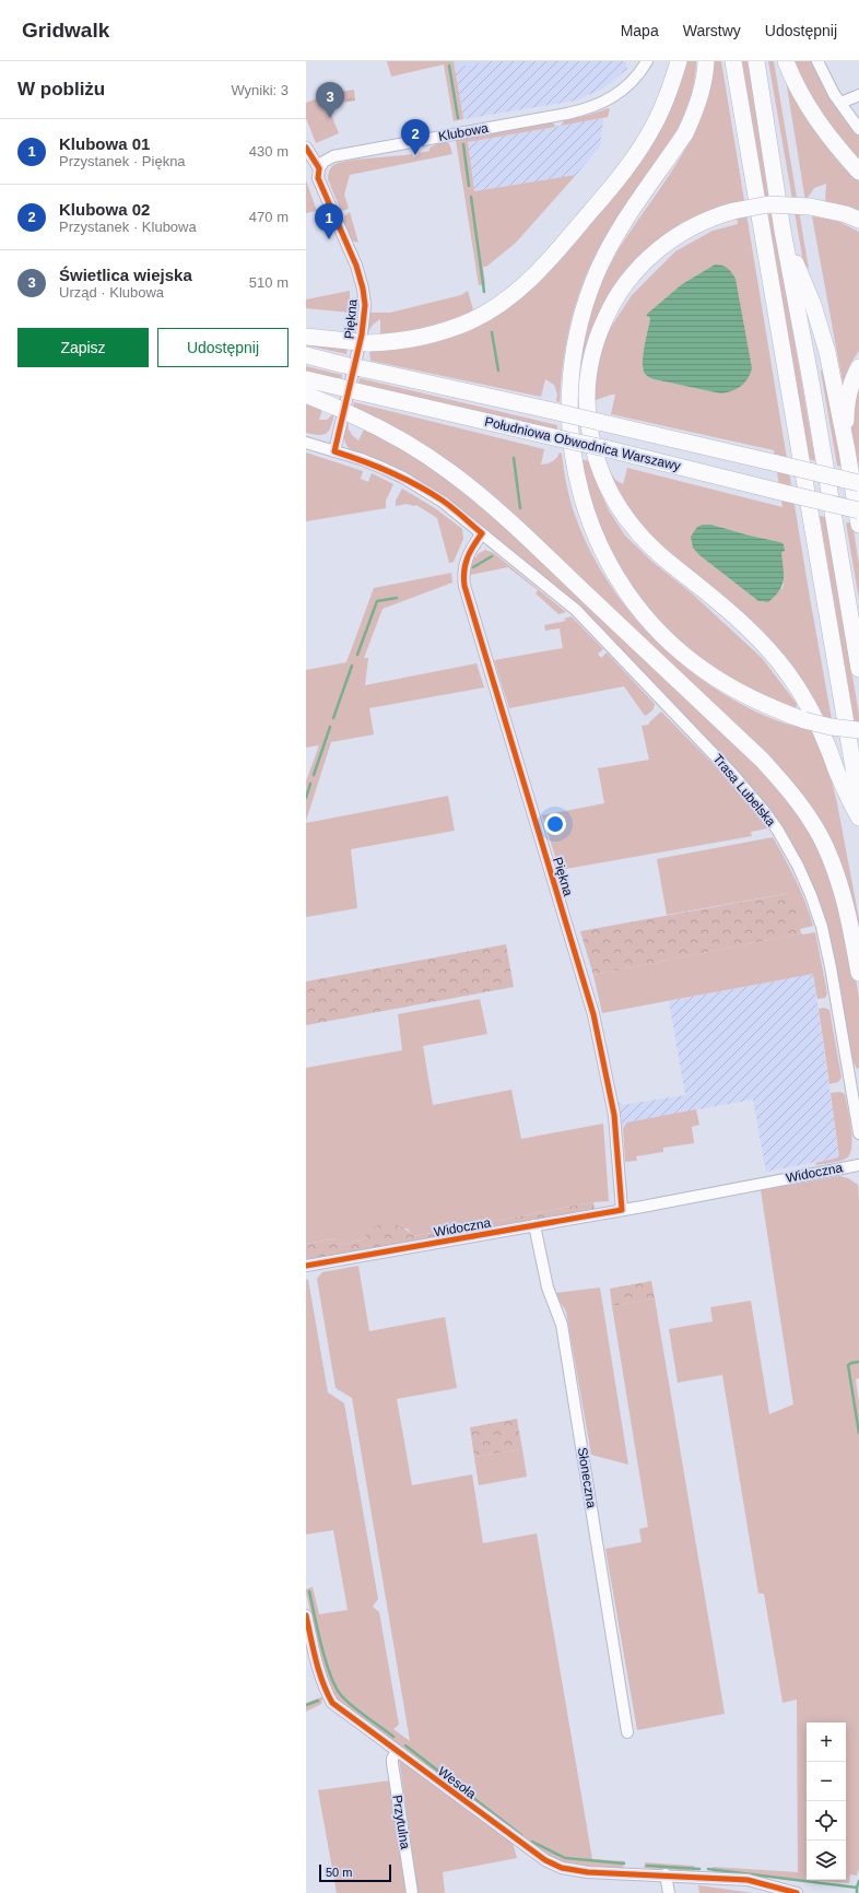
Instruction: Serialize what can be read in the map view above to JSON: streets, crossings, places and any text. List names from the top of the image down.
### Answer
{
  "streets": {
    "highway": ["Południowa Obwodnica Warszawy"],
    "street": [
      "Klubowa",
      "Piękna",
      "Trasa Lubelska",
      "Widoczna",
      "Słoneczna",
      "Wesoła",
      "Przytulna"
    ]
  },
  "crossings": [
    ["Klubowa", "Piękna"],
    ["Piękna", "Trasa Lubelska"],
    ["Piękna", "Widoczna"],
    ["Widoczna", "Słoneczna"],
    ["Wesoła", "Przytulna"]
  ],
  "scale_bar": "50 m",
  "page": {
    "header": "Gridwalk",
    "nav": ["Mapa", "Warstwy", "Udostępnij"],
    "heading": ["W pobliżu", "Wyniki: 3"],
    "pins": ["3", "2", "1"],
    "list": [
      {
        "mark": "1",
        "name": "Klubowa 01",
        "note": "Przystanek · Piękna",
        "value": "430 m"
      },
      {
        "mark": "2",
        "name": "Klubowa 02",
        "note": "Przystanek · Klubowa",
        "value": "470 m"
      },
      {
        "mark": "3",
        "name": "Świetlica wiejska",
        "note": "Urząd · Klubowa",
        "value": "510 m"
      }
    ],
    "buttons": ["Zapisz", "Udostępnij"],
    "map_buttons": ["+", "−"],
    "scale": "50 m"
  }
}
